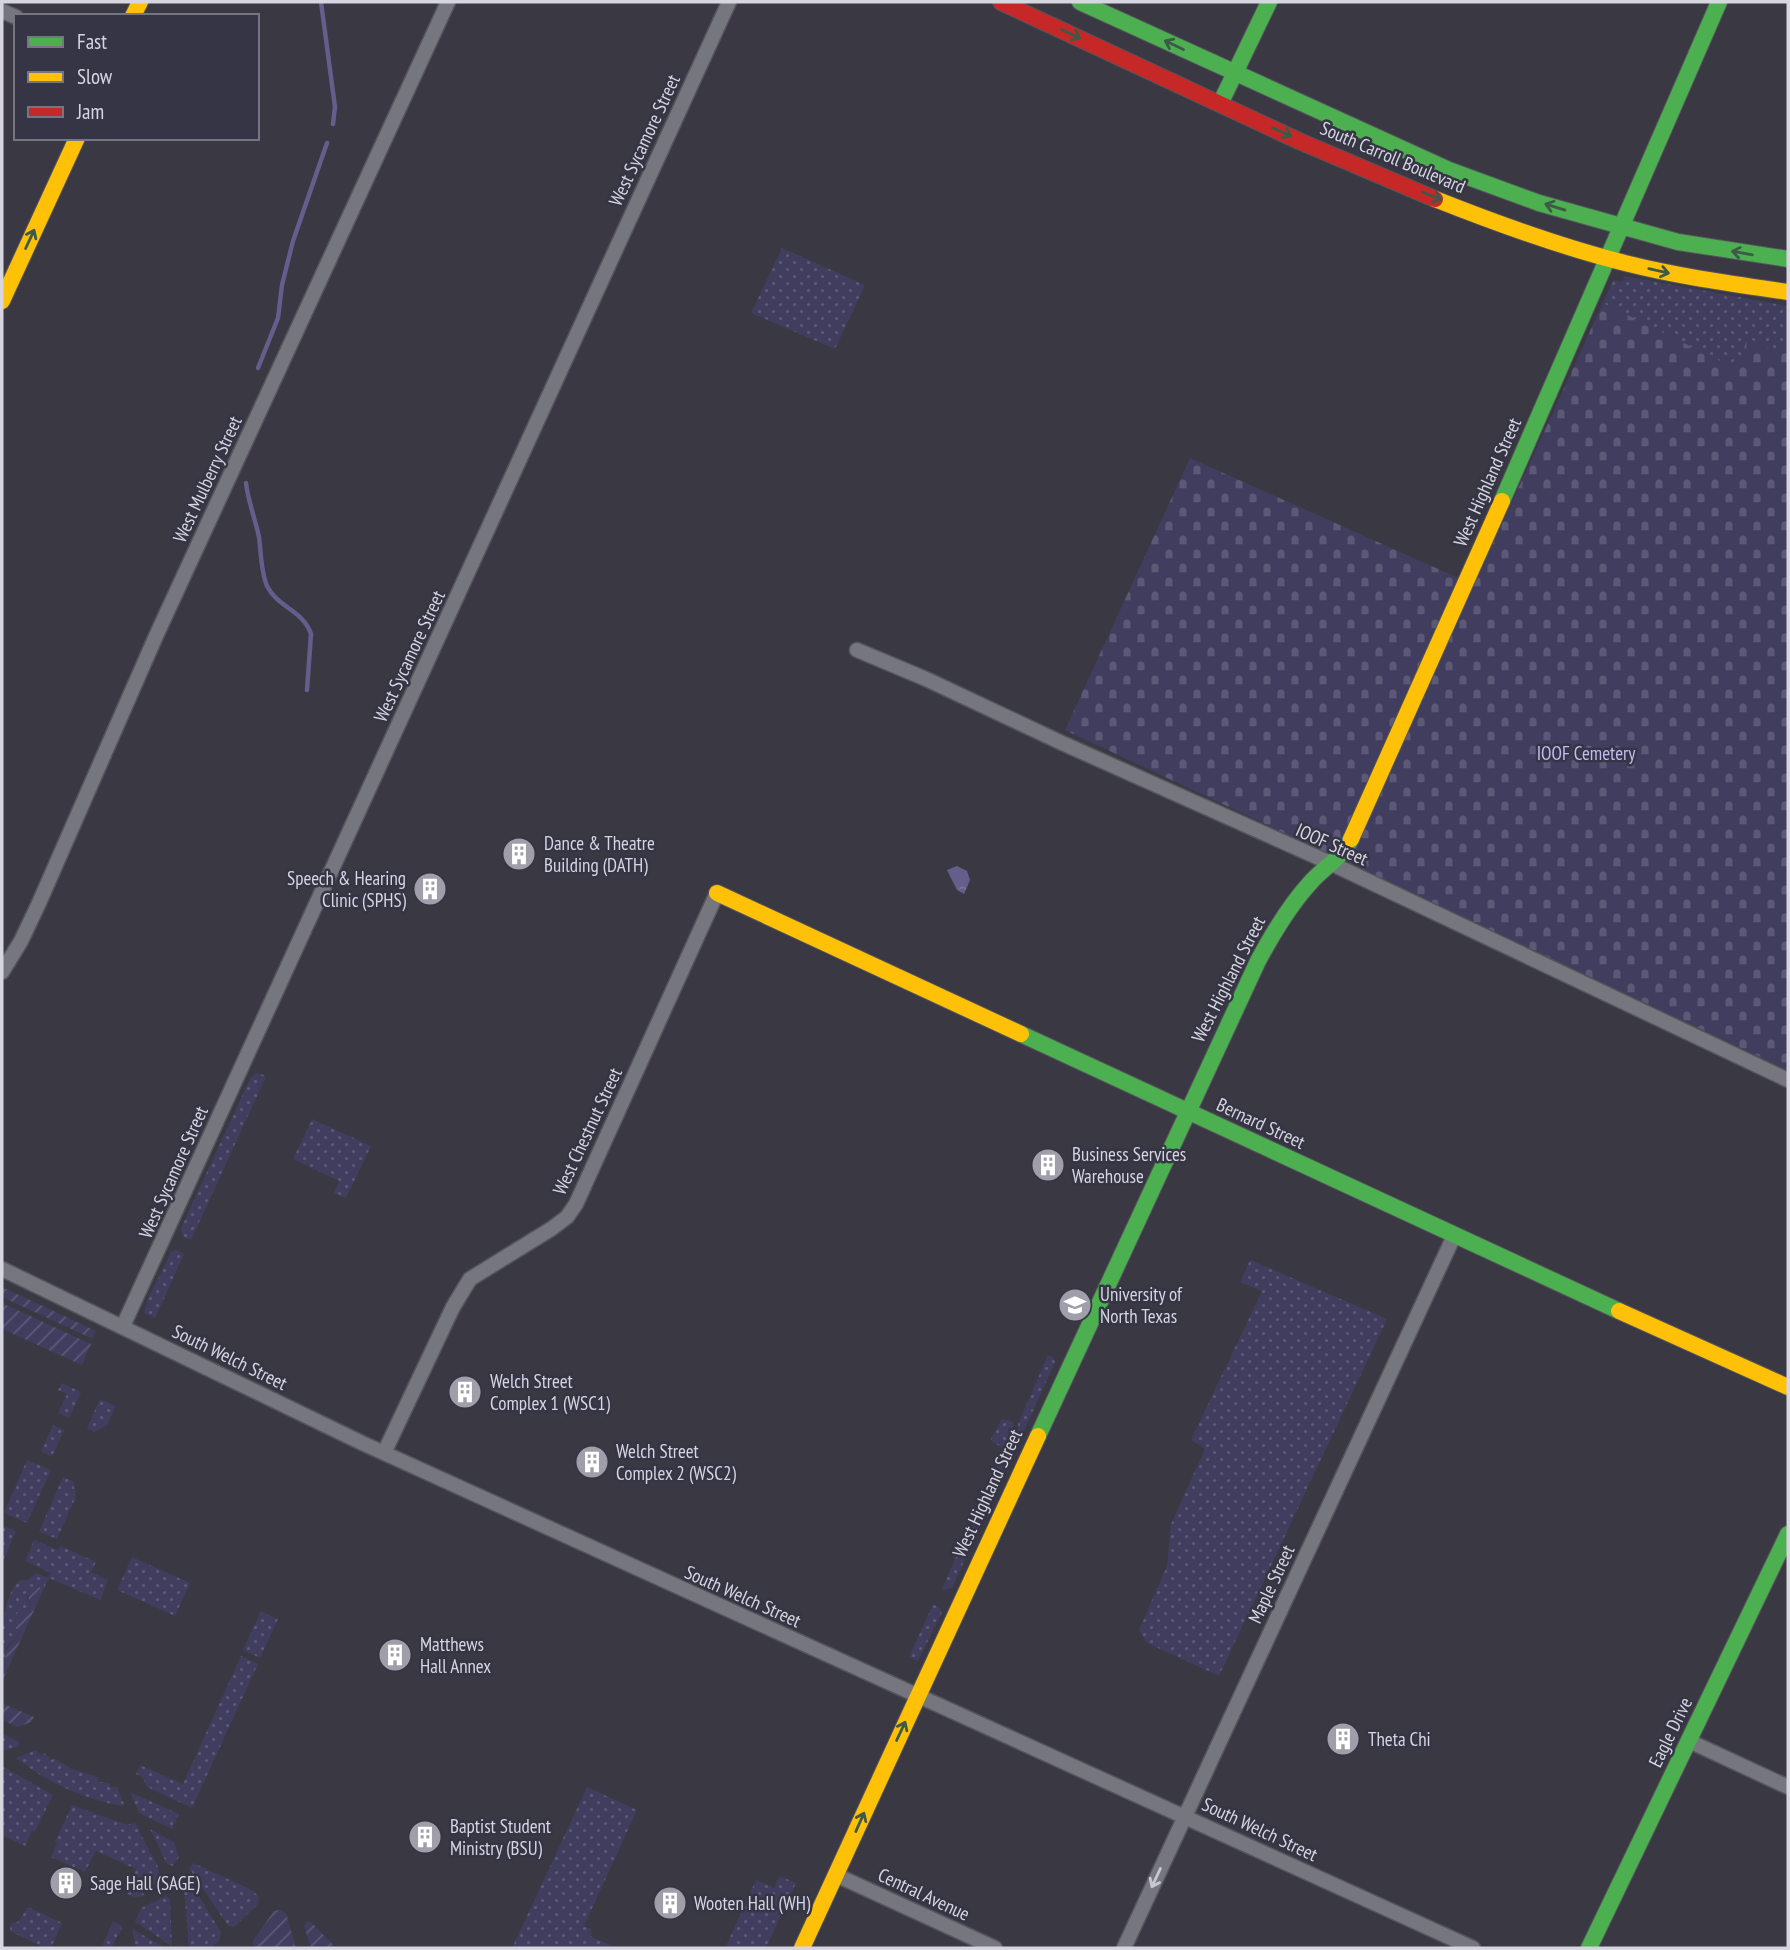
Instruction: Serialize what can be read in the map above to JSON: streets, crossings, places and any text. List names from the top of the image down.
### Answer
{
  "streets": {
    "street": [
      "West Sycamore Street",
      "South Carroll Boulevard",
      "West Mulberry Street",
      "West Highland Street",
      "IOOF Street",
      "Bernard Street",
      "West Chestnut Street",
      "South Welch Street",
      "Maple Street",
      "Eagle Drive",
      "Central Avenue"
    ]
  },
  "crossings": [
    ["West Sycamore Street", "South Welch Street"],
    ["South Carroll Boulevard", "West Highland Street"],
    ["West Highland Street", "IOOF Street"],
    ["West Highland Street", "Bernard Street"],
    ["West Highland Street", "South Welch Street"],
    ["West Highland Street", "Central Avenue"],
    ["Bernard Street", "West Chestnut Street"],
    ["Bernard Street", "Maple Street"],
    ["West Chestnut Street", "South Welch Street"],
    ["South Welch Street", "Maple Street"]
  ],
  "parks": ["IOOF Cemetery"],
  "places": {
    "building": [
      "Dance & Theatre Building (DATH)",
      "Speech & Hearing Clinic (SPHS)",
      "Business Services Warehouse",
      "Welch Street Complex 1 (WSC1)",
      "Welch Street Complex 2 (WSC2)",
      "Matthews Hall Annex",
      "Theta Chi",
      "Baptist Student Ministry (BSU)",
      "Sage Hall (SAGE)",
      "Wooten Hall (WH)"
    ],
    "school or university": ["University of North Texas"]
  },
  "legend": ["Fast", "Slow", "Jam"]
}
